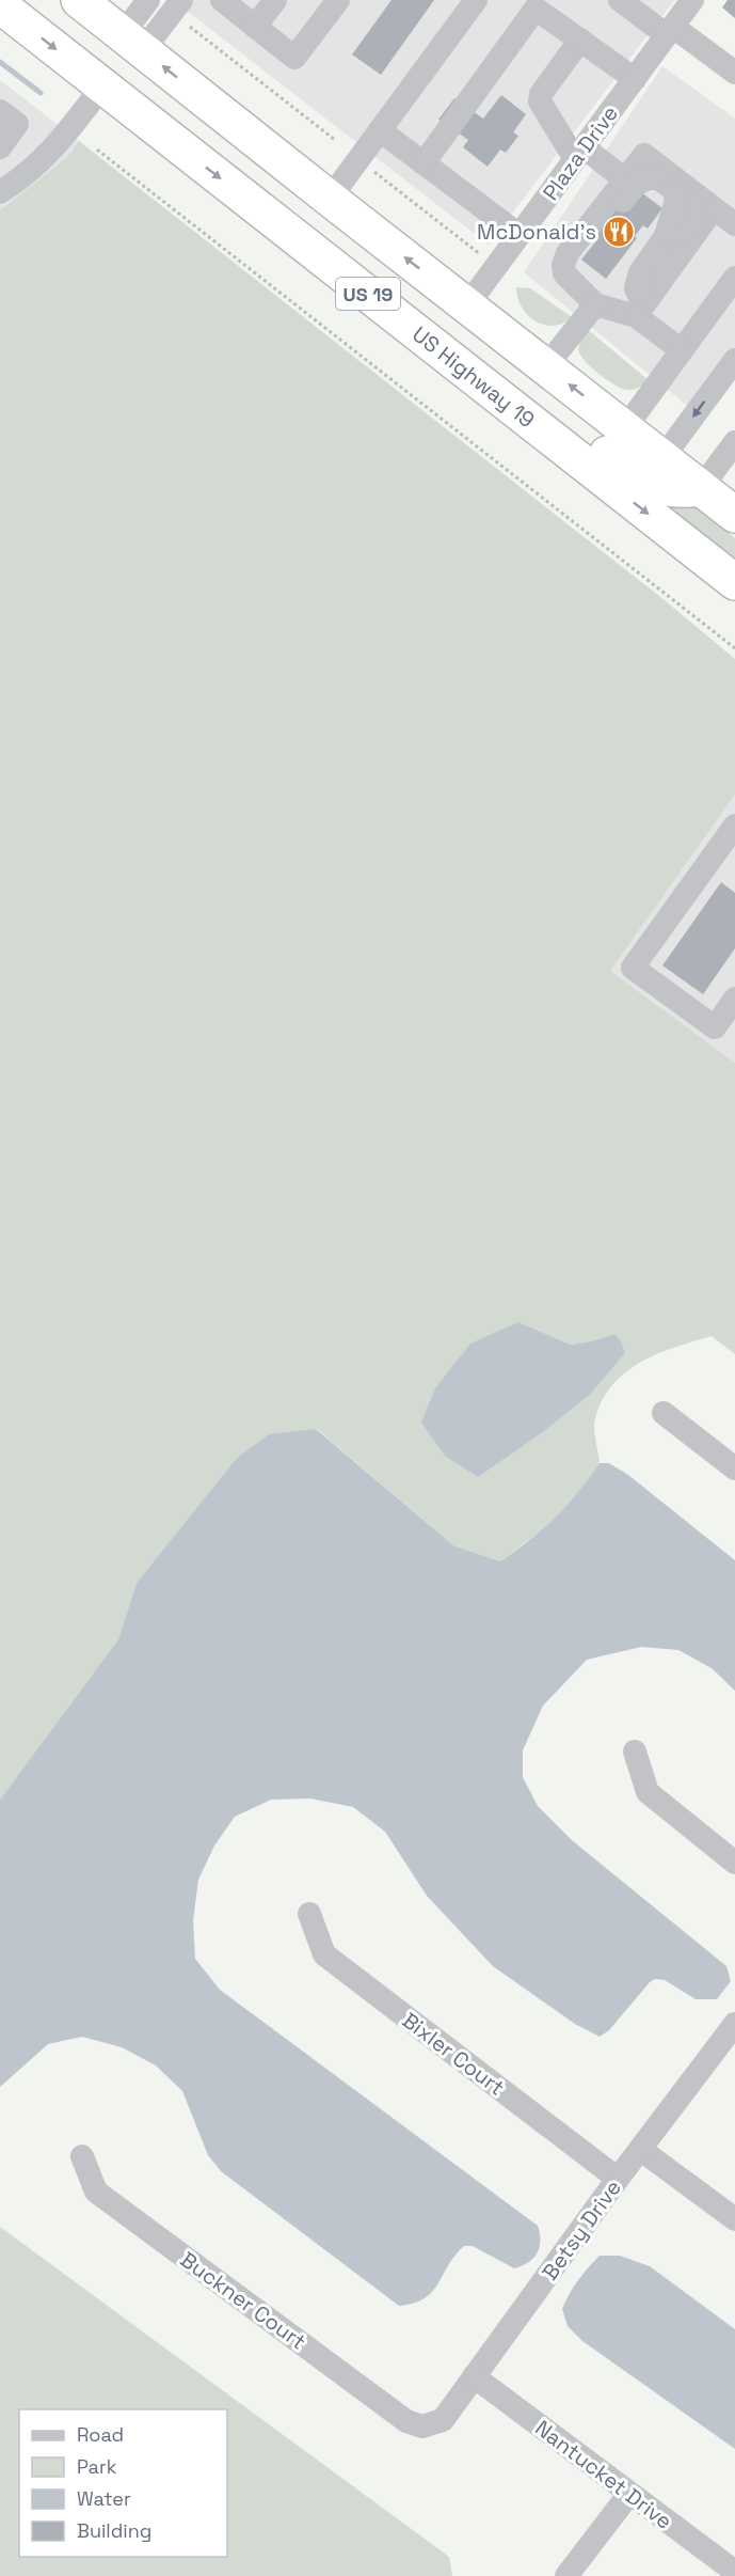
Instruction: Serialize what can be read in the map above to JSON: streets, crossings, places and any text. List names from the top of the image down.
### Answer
{
  "streets": {
    "highway": ["US 19", "US Highway 19"],
    "street": [
      "Plaza Drive",
      "Bixler Court",
      "Betsy Drive",
      "Buckner Court",
      "Nantucket Drive"
    ]
  },
  "crossings": [
    ["Plaza Drive", "US 19"],
    ["Bixler Court", "Betsy Drive"],
    ["Betsy Drive", "Buckner Court"],
    ["Betsy Drive", "Nantucket Drive"]
  ],
  "places": {
    "restaurant": ["McDonald's"]
  },
  "legend": [
    "Road",
    "Park",
    "Water",
    "Building"
  ]
}
